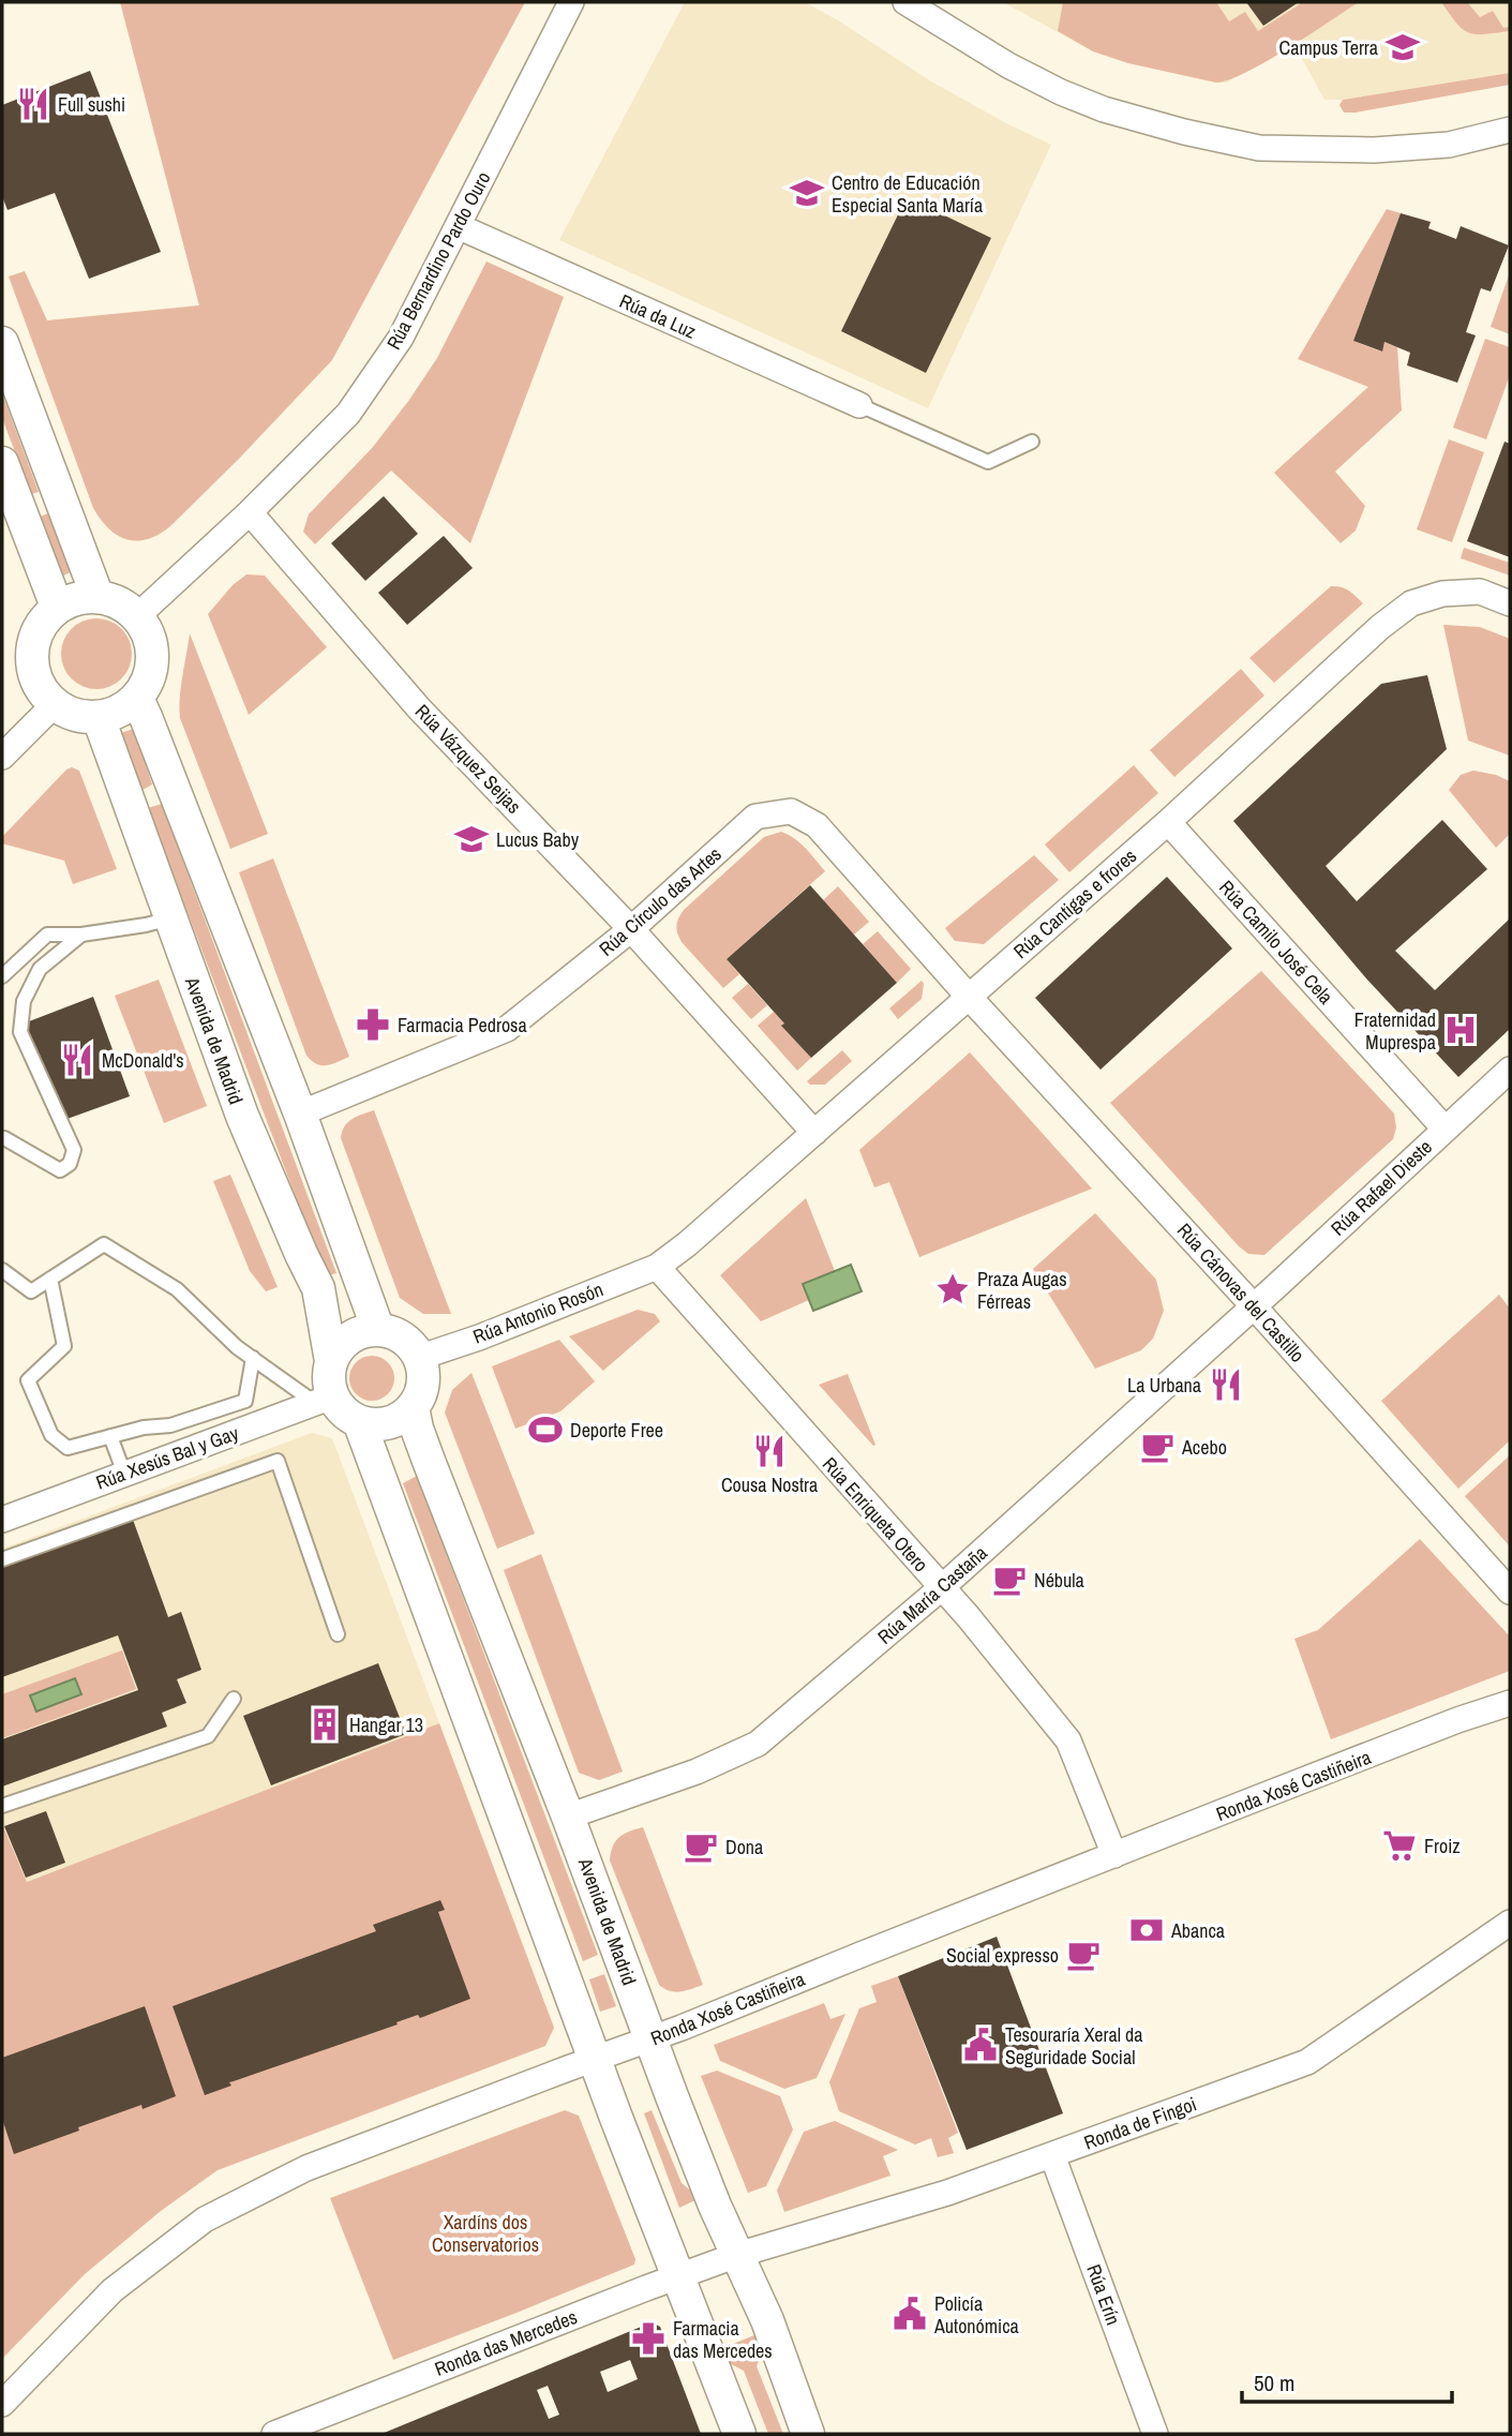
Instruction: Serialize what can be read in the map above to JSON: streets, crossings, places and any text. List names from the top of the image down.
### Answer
{
  "streets": {
    "street": [
      "Rúa Bernardino Pardo Ouro",
      "Rúa da Luz",
      "Rúa Vázquez Seijas",
      "Rúa Círculo das Artes",
      "Rúa Cantigas e frores",
      "Rúa Camilo José Cela",
      "Avenida de Madrid",
      "Rúa Rafael Dieste",
      "Rúa Cánovas del Castillo",
      "Rúa Antonio Rosón",
      "Rúa Xesús Bal y Gay",
      "Rúa Enriqueta Otero",
      "Rúa María Castaña",
      "Ronda Xosé Castiñeira",
      "Ronda de Fingoi",
      "Rúa Erín",
      "Ronda das Mercedes"
    ]
  },
  "crossings": [
    ["Rúa Bernardino Pardo Ouro", "Rúa da Luz"],
    ["Rúa Bernardino Pardo Ouro", "Rúa Vázquez Seijas"],
    ["Rúa Bernardino Pardo Ouro", "Avenida de Madrid"],
    ["Rúa Vázquez Seijas", "Rúa Círculo das Artes"],
    ["Rúa Vázquez Seijas", "Rúa Cantigas e frores"],
    ["Rúa Círculo das Artes", "Rúa Cantigas e frores"],
    ["Rúa Círculo das Artes", "Rúa Cánovas del Castillo"],
    ["Rúa Cantigas e frores", "Rúa Camilo José Cela"],
    ["Rúa Cantigas e frores", "Rúa Cánovas del Castillo"],
    ["Rúa Cantigas e frores", "Rúa Antonio Rosón"],
    ["Rúa Cantigas e frores", "Rúa Enriqueta Otero"],
    ["Rúa Camilo José Cela", "Rúa Rafael Dieste"],
    ["Avenida de Madrid", "Rúa Antonio Rosón"],
    ["Avenida de Madrid", "Rúa Xesús Bal y Gay"],
    ["Avenida de Madrid", "Rúa María Castaña"],
    ["Avenida de Madrid", "Ronda Xosé Castiñeira"],
    ["Avenida de Madrid", "Ronda de Fingoi"],
    ["Avenida de Madrid", "Ronda das Mercedes"],
    ["Rúa Rafael Dieste", "Rúa Cánovas del Castillo"],
    ["Rúa Rafael Dieste", "Rúa María Castaña"],
    ["Rúa Cánovas del Castillo", "Rúa María Castaña"],
    ["Rúa Antonio Rosón", "Rúa Xesús Bal y Gay"],
    ["Rúa Antonio Rosón", "Rúa Enriqueta Otero"],
    ["Rúa Enriqueta Otero", "Rúa María Castaña"],
    ["Rúa Enriqueta Otero", "Ronda Xosé Castiñeira"],
    ["Ronda de Fingoi", "Rúa Erín"],
    ["Ronda de Fingoi", "Ronda das Mercedes"]
  ],
  "parks": ["Xardíns dos Conservatorios"],
  "places": {
    "school or university": ["Campus Terra", "Centro de Educación Especial Santa María", "Lucus Baby"],
    "restaurant": [
      "Full sushi",
      "McDonald's",
      "La Urbana",
      "Cousa Nostra"
    ],
    "pharmacy": ["Farmacia Pedrosa", "Farmacia das Mercedes"],
    "hospital": ["Fraternidad Muprespa"],
    "place": ["Praza Augas Férreas"],
    "sports": ["Deporte Free"],
    "cafe": [
      "Acebo",
      "Nébula",
      "Dona",
      "Social expresso"
    ],
    "building": ["Hangar 13"],
    "supermarket": ["Froiz"],
    "bank": ["Abanca"],
    "public building": ["Tesouraría Xeral da Seguridade Social", "Policía Autonómica"]
  },
  "scale_bar": "50 m"
}
